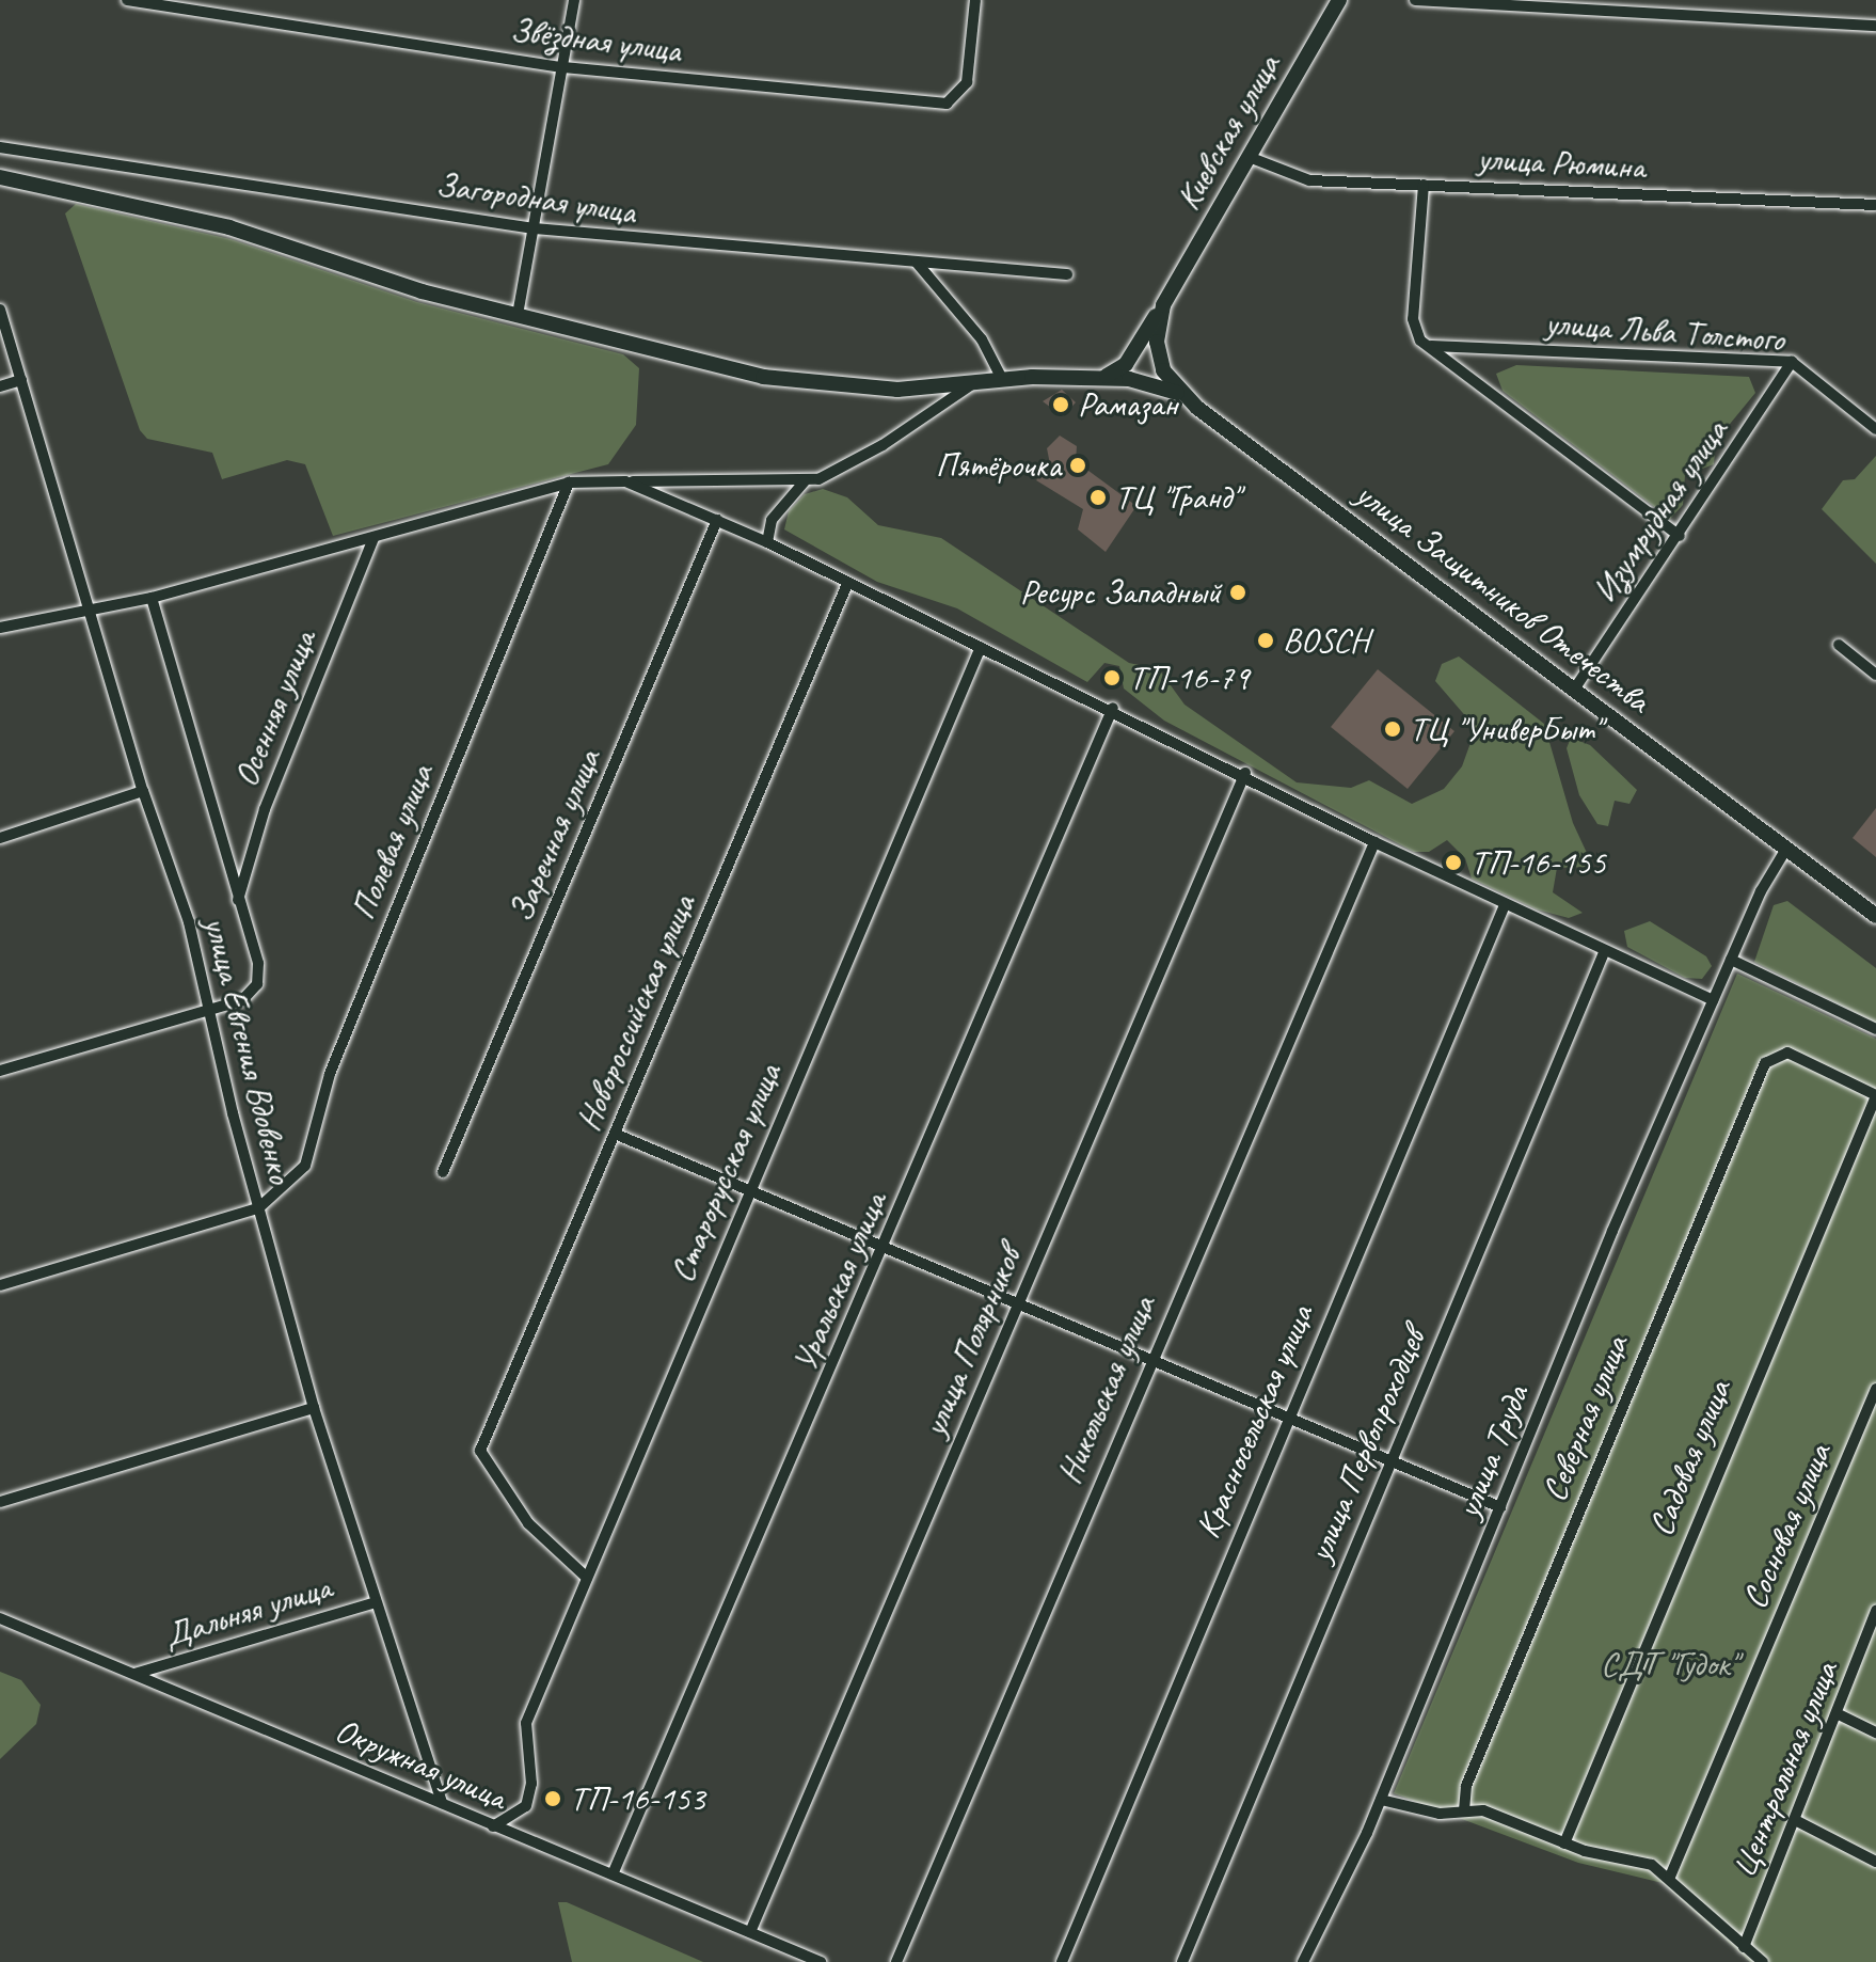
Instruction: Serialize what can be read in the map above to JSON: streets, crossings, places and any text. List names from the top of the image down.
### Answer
{
  "streets": {
    "street": [
      "Звёздная улица",
      "Киевская улица",
      "улица Рюмина",
      "Загородная улица",
      "улица Льва Толстого",
      "Изумрудная улица",
      "улица Защитников Отечества",
      "Осенняя улица",
      "Заречная улица",
      "Полевая улица",
      "Новороссийская улица",
      "улица Евгения Вдовенко",
      "Старорусская улица",
      "Уральская улица",
      "улица Полярников",
      "Никольская улица",
      "Северная улица",
      "Красносельская улица",
      "улица Первопроходцев",
      "улица Труда",
      "Садовая улица",
      "Сосновая улица",
      "Дальняя улица",
      "Окружная улица",
      "Центральная улица"
    ]
  },
  "crossings": [
    ["Киевская улица", "улица Рюмина"],
    ["Киевская улица", "улица Защитников Отечества"],
    ["улица Льва Толстого", "Изумрудная улица"],
    ["Изумрудная улица", "улица Защитников Отечества"],
    ["улица Защитников Отечества", "улица Труда"],
    ["Полевая улица", "улица Евгения Вдовенко"],
    ["Новороссийская улица", "Старорусская улица"],
    ["улица Евгения Вдовенко", "Дальняя улица"],
    ["улица Евгения Вдовенко", "Окружная улица"],
    ["Старорусская улица", "Окружная улица"],
    ["Уральская улица", "Окружная улица"],
    ["улица Полярников", "Окружная улица"],
    ["Северная улица", "Садовая улица"],
    ["Дальняя улица", "Окружная улица"]
  ],
  "parks": ["СДТ \"Гудок\""],
  "places": [
    "Рамазан",
    "Пятёрочка",
    "ТЦ \"Гранд\"",
    "Ресурс Западный",
    "BOSCH",
    "ТП-16-79",
    "ТЦ \"УниверБыт\"",
    "ТП-16-155",
    "ТП-16-153"
  ]
}
